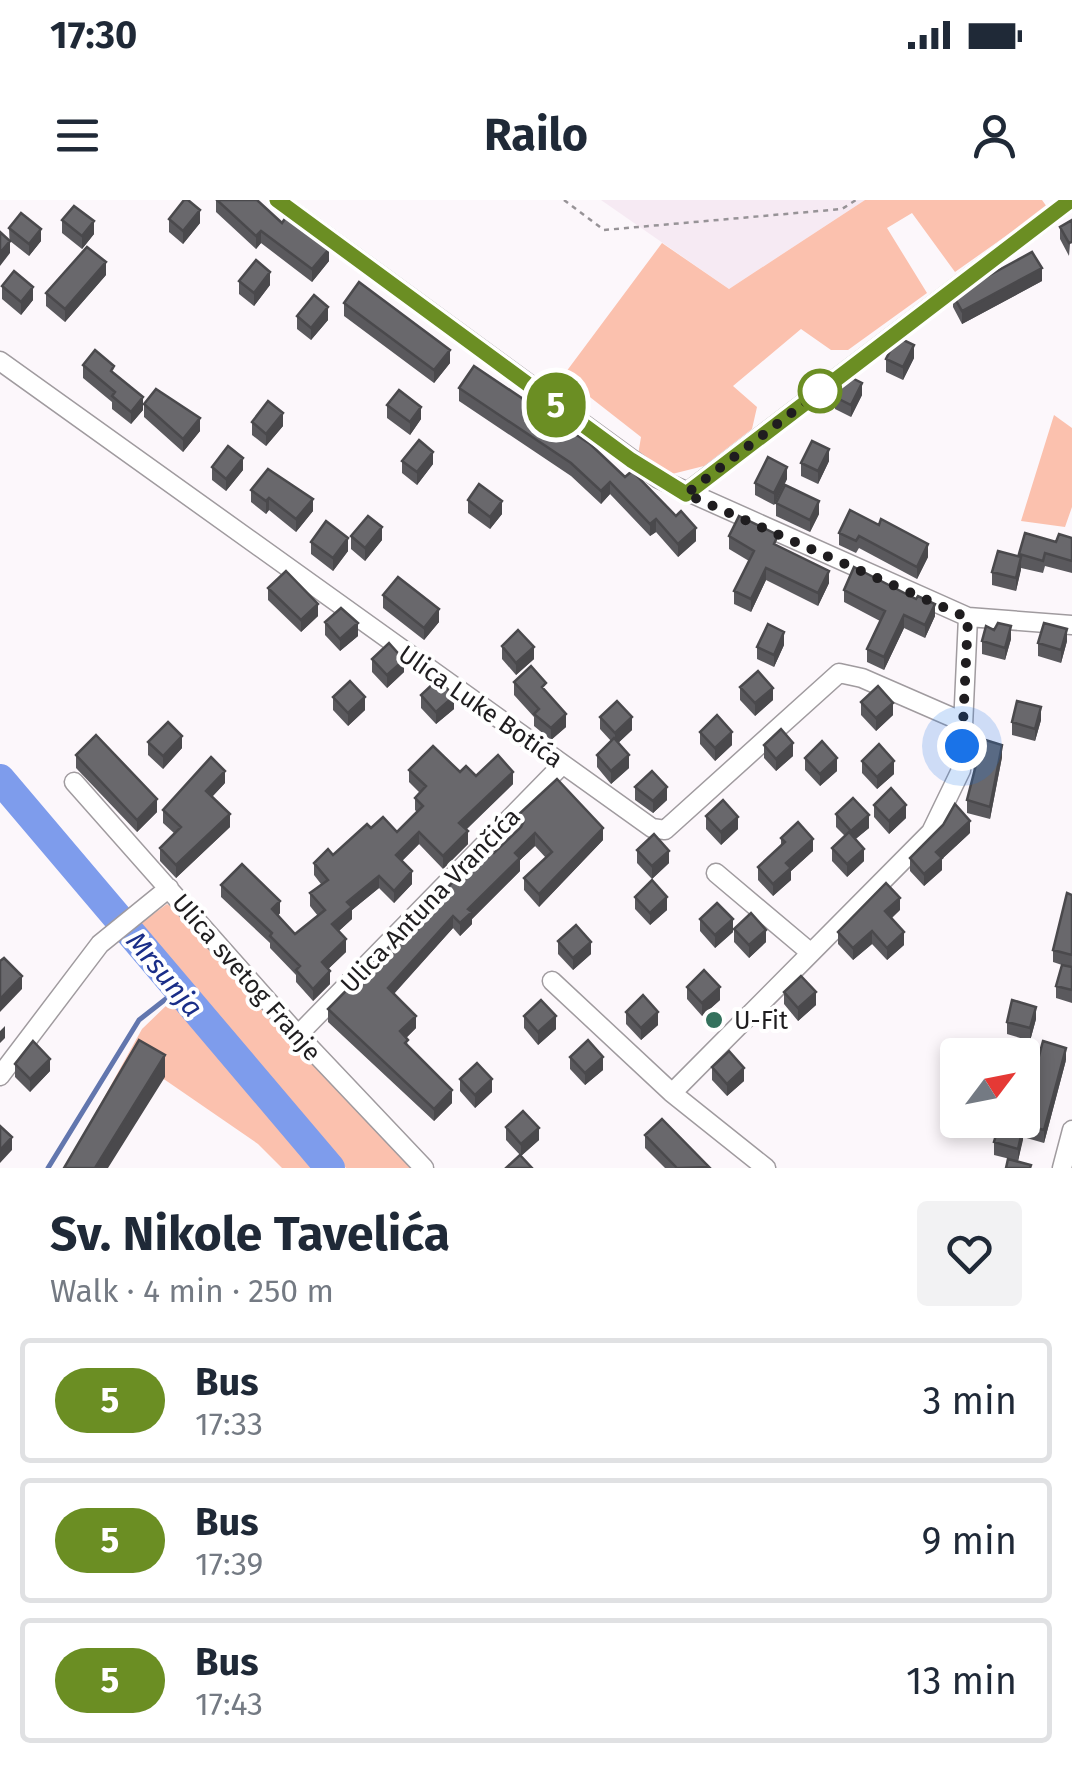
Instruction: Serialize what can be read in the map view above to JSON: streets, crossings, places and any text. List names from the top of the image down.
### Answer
{
  "streets": {
    "street": ["Ulica Luke Botića", "Ulica Antuna Vrančića", "Ulica svetog Franje"]
  },
  "crossings": [
    ["Ulica Luke Botića", "Ulica Antuna Vrančića"],
    ["Ulica Antuna Vrančića", "Ulica svetog Franje"]
  ],
  "water": ["Mrsunja"],
  "places": ["U-Fit"],
  "lines": ["bus line 5"],
  "north": "top right",
  "page": {
    "status": "17:30",
    "header": "Railo",
    "on_map": "5",
    "heading": ["Sv. Nikole Tavelića", "Walk · 4 min · 250 m"],
    "list": [
      {
        "mark": "5",
        "name": "Bus",
        "note": "17:33",
        "value": "3 min"
      },
      {
        "mark": "5",
        "name": "Bus",
        "note": "17:39",
        "value": "9 min"
      },
      {
        "mark": "5",
        "name": "Bus",
        "note": "17:43",
        "value": "13 min"
      }
    ]
  }
}
